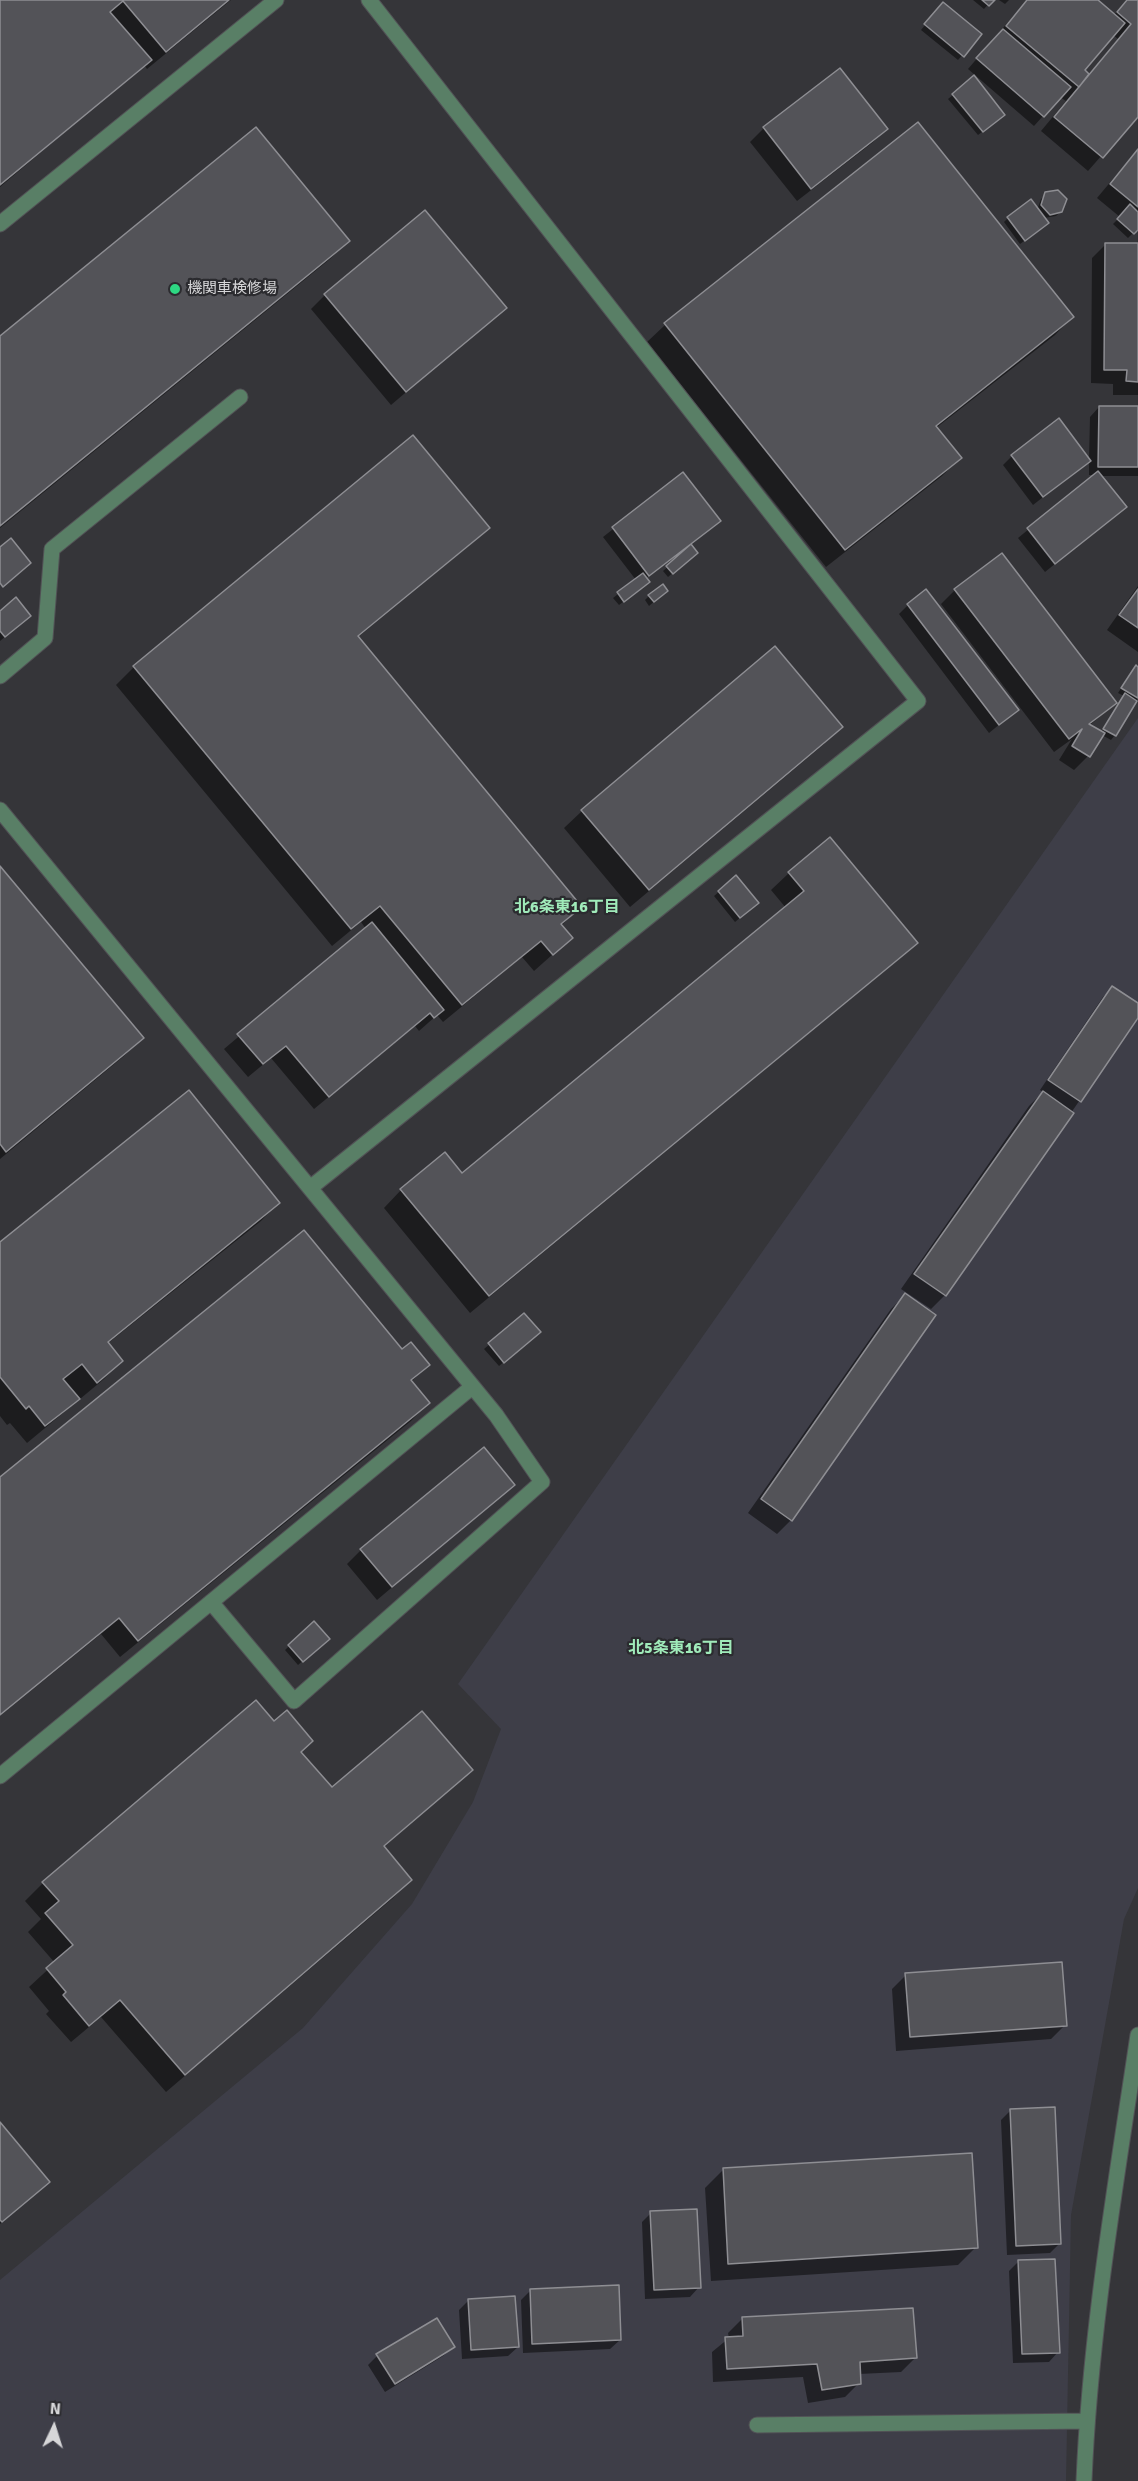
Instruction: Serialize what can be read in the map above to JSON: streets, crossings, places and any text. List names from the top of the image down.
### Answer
{
  "districts": ["北6条東16丁目", "北5条東16丁目"],
  "places": ["機関車検修場"],
  "north": "top"
}
